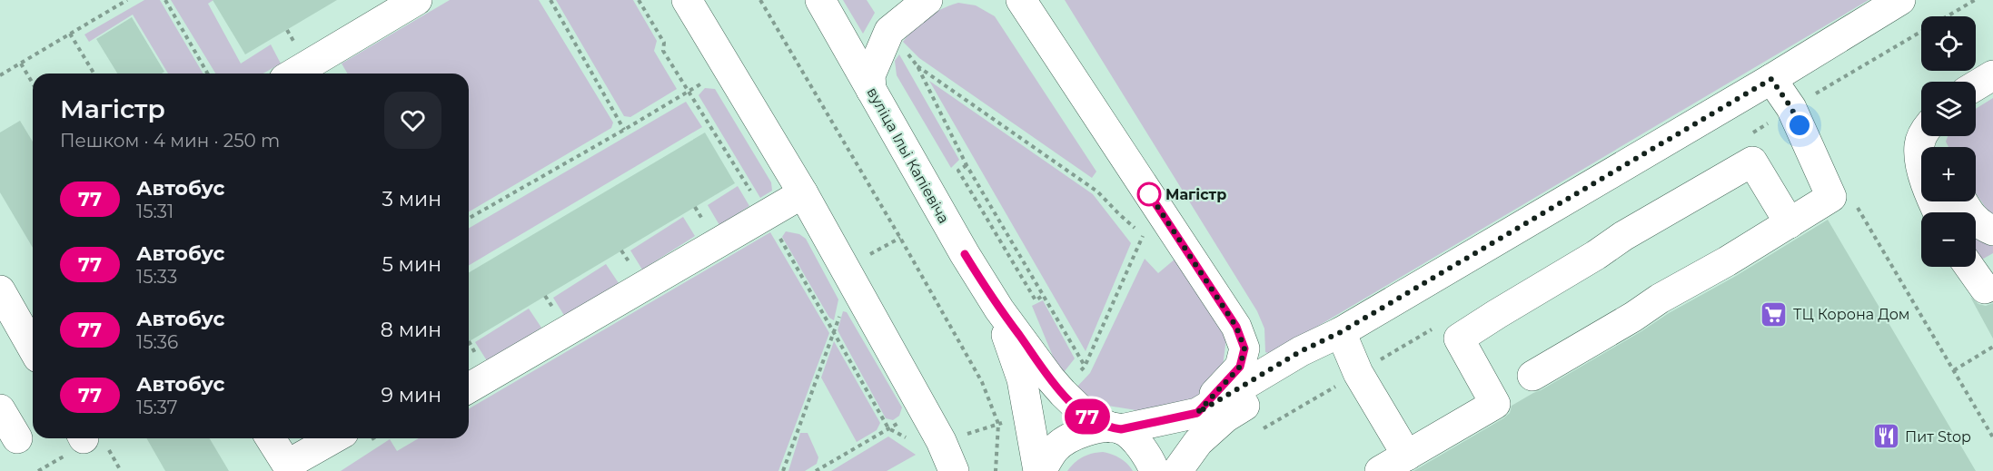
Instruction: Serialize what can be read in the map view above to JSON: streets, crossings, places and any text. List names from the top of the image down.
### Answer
{
  "streets": {
    "street": ["вуліца Ільі Капіевіча"]
  },
  "places": {
    "other": ["Магістр"],
    "supermarket": ["ТЦ Корона Дом"],
    "restaurant": ["Пит Stop"]
  },
  "lines": ["bus line 77"],
  "page": {
    "on_map": "77",
    "map_buttons": ["+", "−"],
    "heading": ["Магістр", "Пешком · 4 мин · 250 m"],
    "list": [
      {
        "mark": "77",
        "name": "Автобус",
        "note": "15:31",
        "value": "3 мин"
      },
      {
        "mark": "77",
        "name": "Автобус",
        "note": "15:33",
        "value": "5 мин"
      },
      {
        "mark": "77",
        "name": "Автобус",
        "note": "15:36",
        "value": "8 мин"
      },
      {
        "mark": "77",
        "name": "Автобус",
        "note": "15:37",
        "value": "9 мин"
      }
    ]
  }
}
